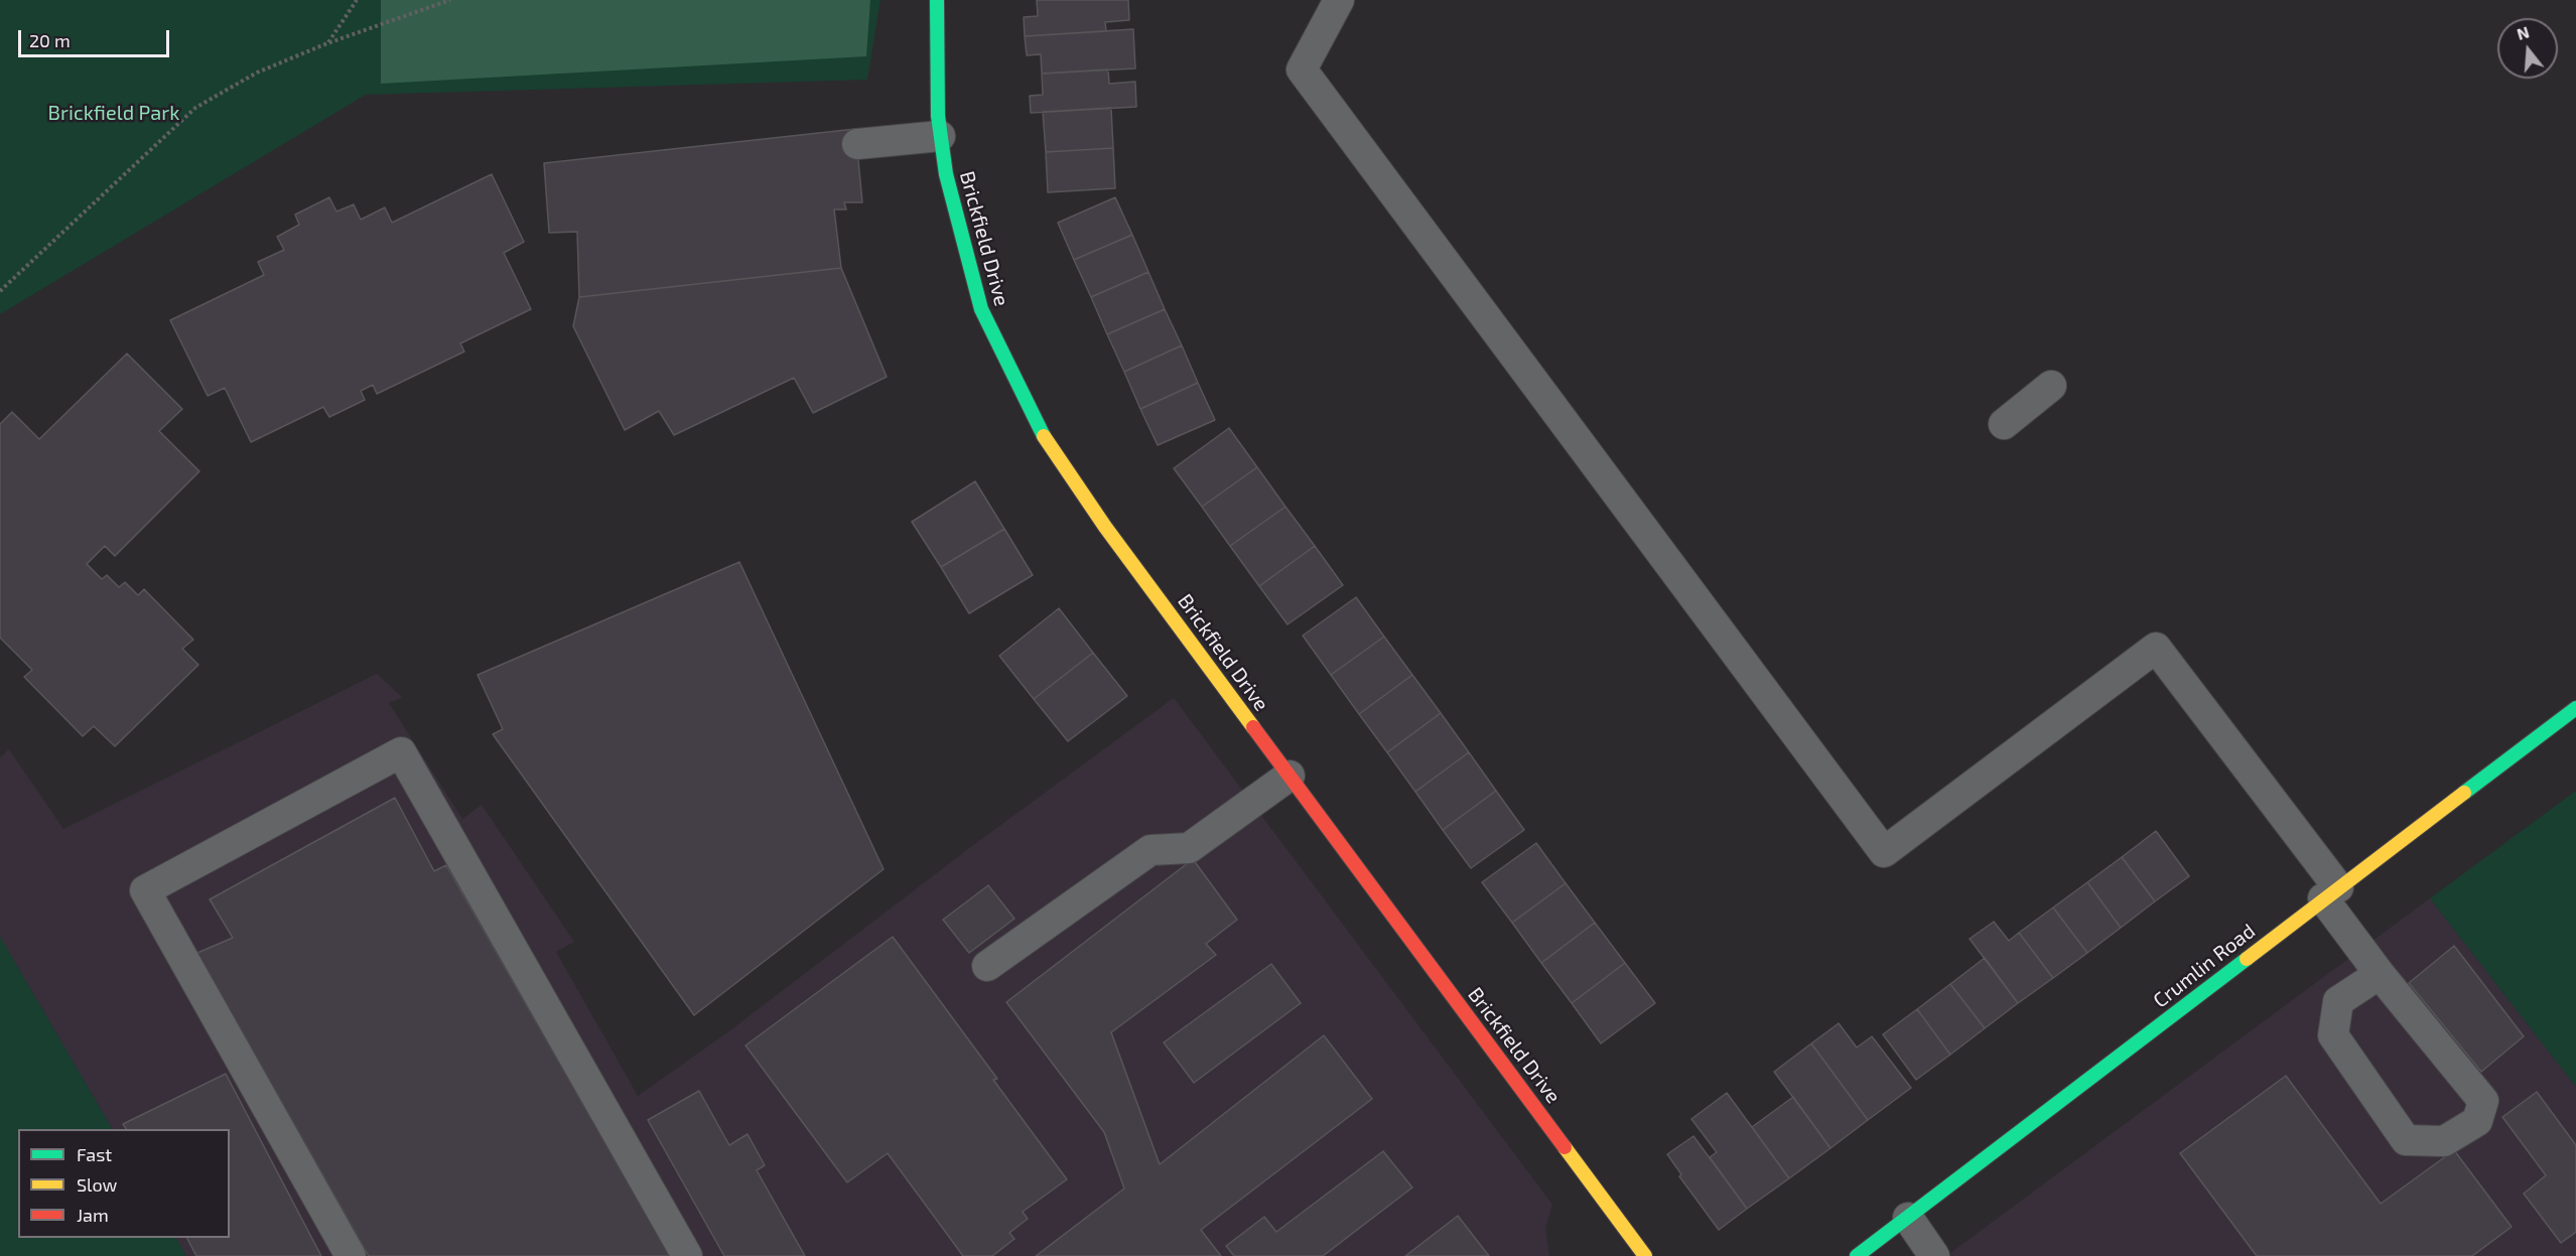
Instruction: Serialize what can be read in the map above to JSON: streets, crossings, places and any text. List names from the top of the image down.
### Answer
{
  "streets": {
    "street": ["Brickfield Drive", "Crumlin Road"]
  },
  "parks": ["Brickfield Park"],
  "legend": ["Fast", "Slow", "Jam"],
  "scale_bar": "20 m",
  "north": "top"
}
